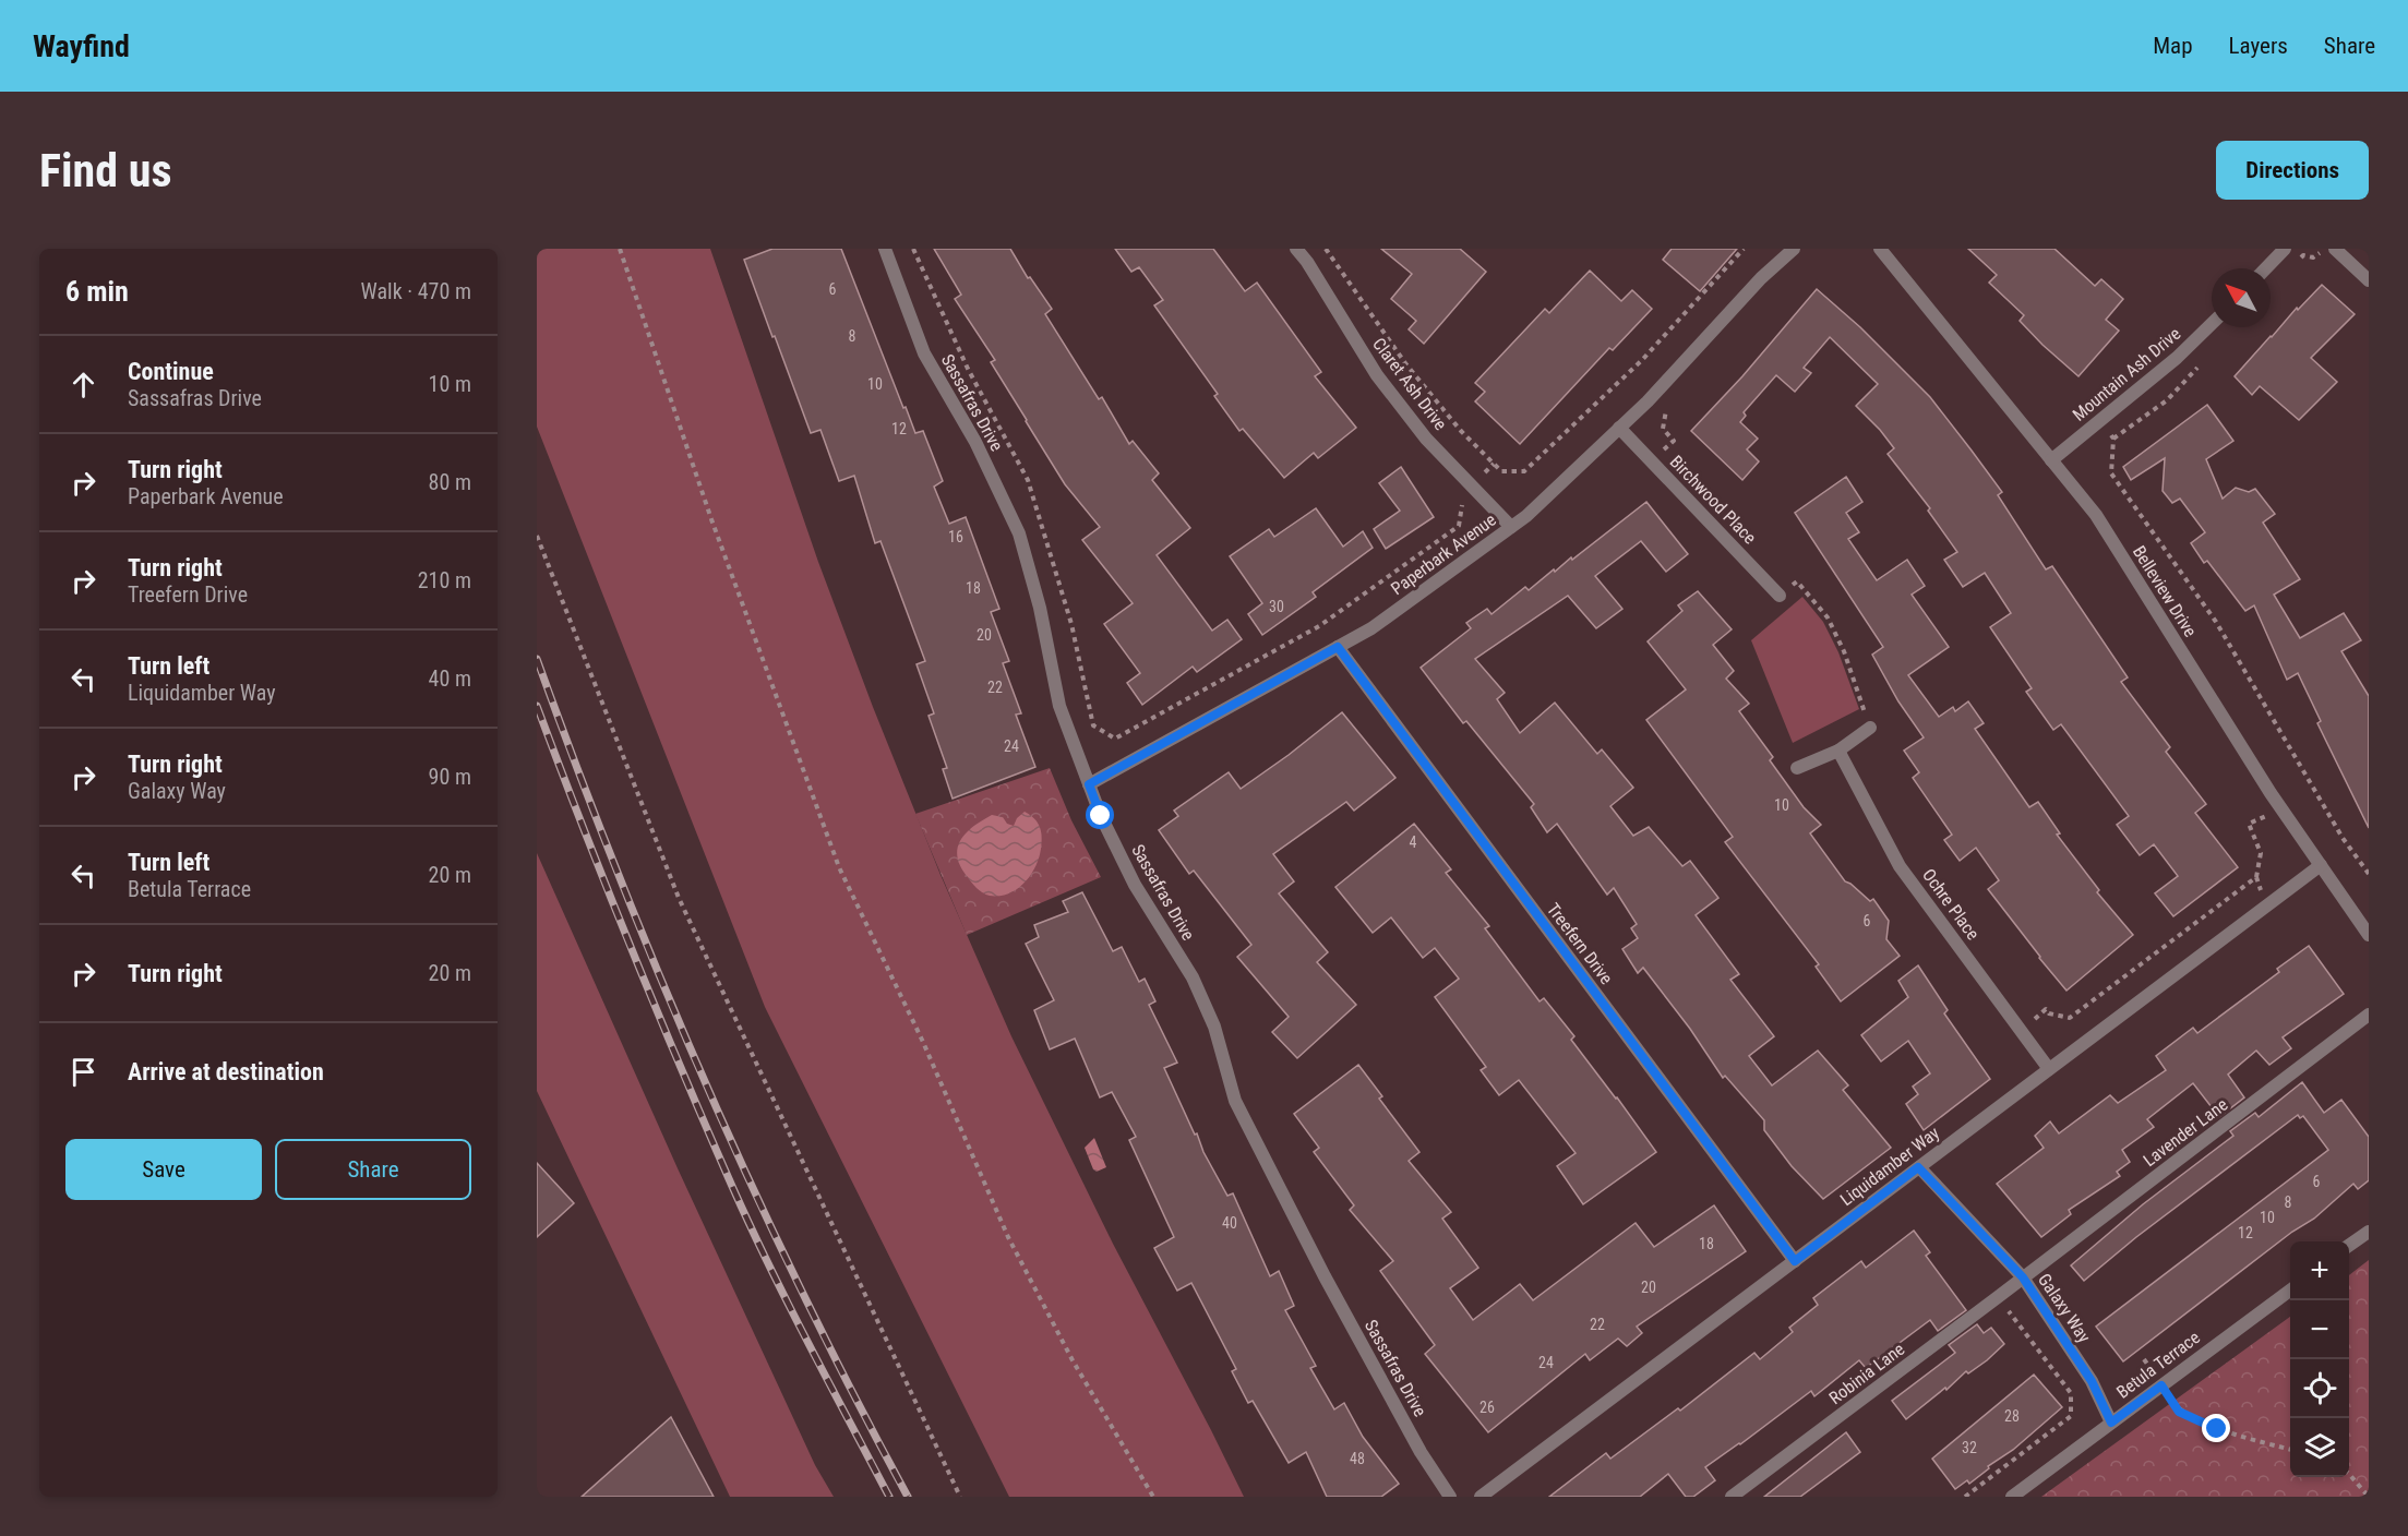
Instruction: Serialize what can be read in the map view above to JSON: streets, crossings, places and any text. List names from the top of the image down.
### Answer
{
  "streets": {
    "street": [
      "Mountain Ash Drive",
      "Claret Ash Drive",
      "Sassafras Drive",
      "Birchwood Place",
      "Paperbark Avenue",
      "Belleview Drive",
      "Ochre Place",
      "Treefern Drive",
      "Lavender Lane",
      "Liquidamber Way",
      "Galaxy Way",
      "Betula Terrace",
      "Robinia Lane"
    ]
  },
  "crossings": [
    ["Mountain Ash Drive", "Belleview Drive"],
    ["Claret Ash Drive", "Paperbark Avenue"],
    ["Sassafras Drive", "Paperbark Avenue"],
    ["Birchwood Place", "Paperbark Avenue"],
    ["Paperbark Avenue", "Treefern Drive"],
    ["Belleview Drive", "Liquidamber Way"],
    ["Ochre Place", "Liquidamber Way"],
    ["Treefern Drive", "Liquidamber Way"],
    ["Lavender Lane", "Galaxy Way"],
    ["Lavender Lane", "Robinia Lane"],
    ["Liquidamber Way", "Galaxy Way"],
    ["Galaxy Way", "Betula Terrace"],
    ["Galaxy Way", "Robinia Lane"]
  ],
  "house_numbers": [
    "6",
    "8",
    "10",
    "12",
    "16",
    "18",
    "30",
    "20",
    "22",
    "24",
    "10",
    "4",
    "6",
    "6",
    "8",
    "10",
    "40",
    "12",
    "18",
    "20",
    "22",
    "24",
    "26",
    "28",
    "32",
    "48"
  ],
  "north": "top left",
  "page": {
    "header": "Wayfind",
    "nav": ["Map", "Layers", "Share"],
    "buttons": [
      "Directions",
      ["Save", "Share"]
    ],
    "title": "Find us",
    "heading": ["6 min", "Walk · 470 m"],
    "list": [
      ["Continue", "Sassafras Drive", "10 m"],
      ["Turn right", "Paperbark Avenue", "80 m"],
      ["Turn right", "Treefern Drive", "210 m"],
      ["Turn left", "Liquidamber Way", "40 m"],
      ["Turn right", "Galaxy Way", "90 m"],
      ["Turn left", "Betula Terrace", "20 m"],
      ["Turn right", "20 m"],
      "Arrive at destination"
    ],
    "map_buttons": ["+", "−"]
  }
}
